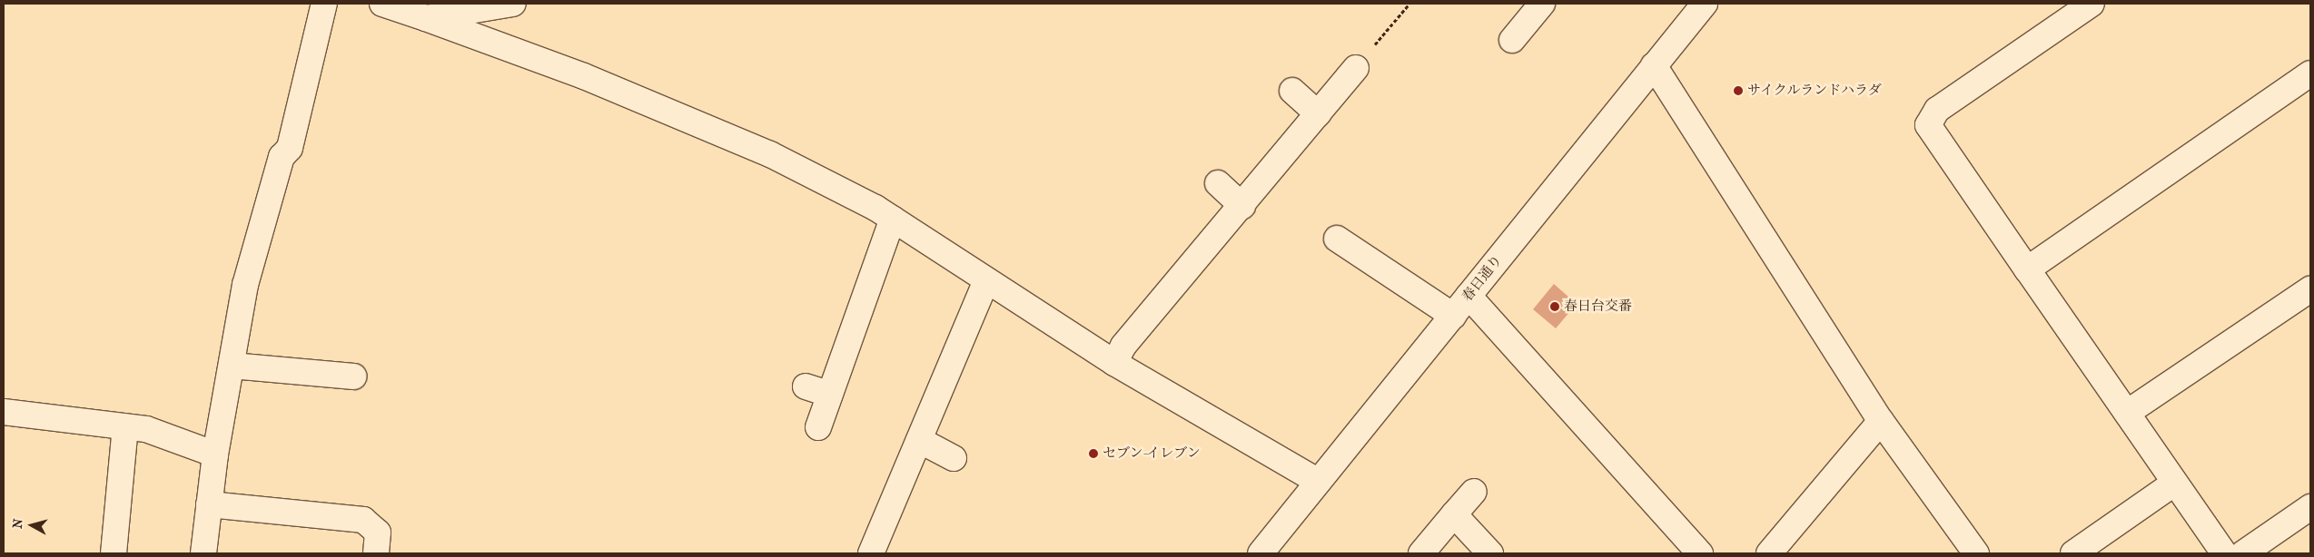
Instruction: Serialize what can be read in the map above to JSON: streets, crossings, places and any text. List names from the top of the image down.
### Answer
{
  "streets": {
    "street": ["春日通り"]
  },
  "places": ["サイクルランドハラダ", "春日台交番", "セブン-イレブン"],
  "north": "left"
}
